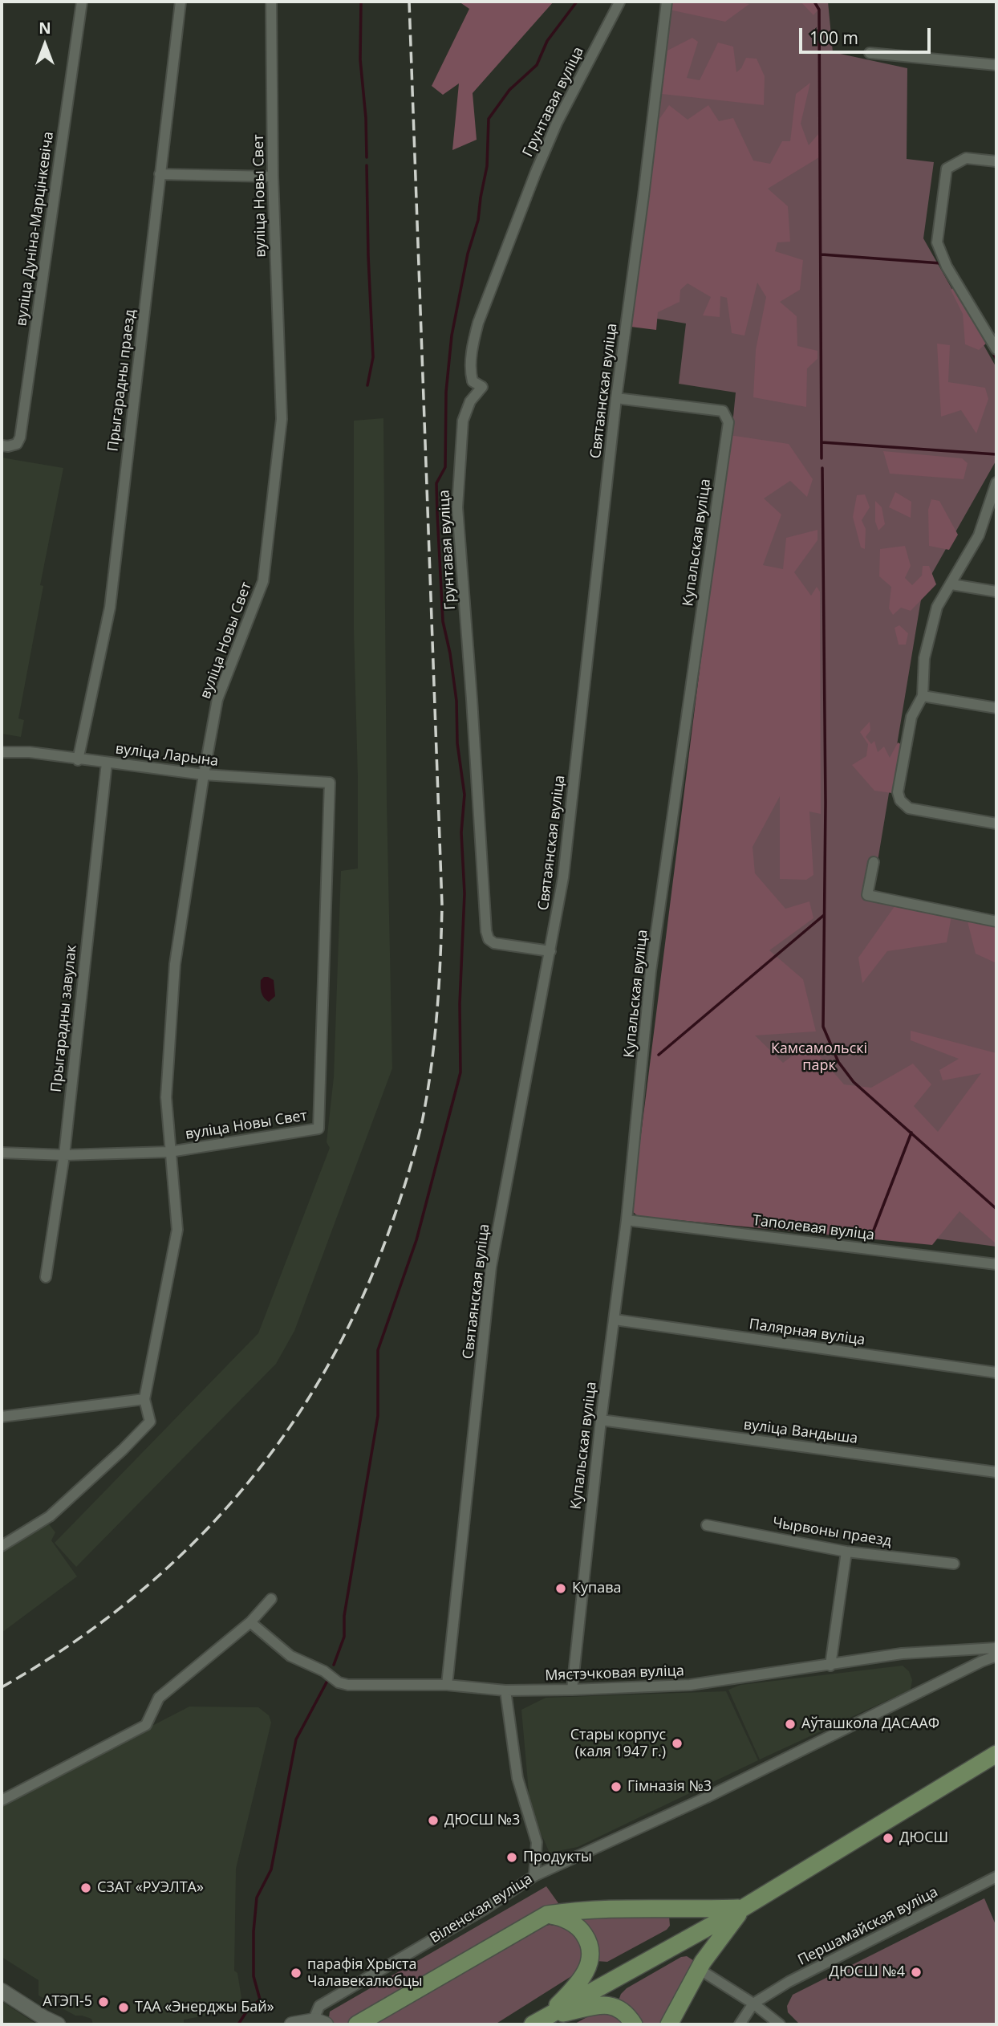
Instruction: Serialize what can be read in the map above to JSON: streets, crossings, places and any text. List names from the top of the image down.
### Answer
{
  "streets": {
    "street": [
      "Грунтавая вуліца",
      "вуліца Новы Свет",
      "вуліца Дуніна-Марцінкевіча",
      "Прыгарадны праезд",
      "Святаянская вуліца",
      "Купальская вуліца",
      "вуліца Ларына",
      "Прыгарадны завулак",
      "Таполевая вуліца",
      "Палярная вуліца",
      "вуліца Вандыша",
      "Чырвоны праезд",
      "Мястэчковая вуліца",
      "Віленская вуліца",
      "Першамайская вуліца"
    ]
  },
  "crossings": [
    ["Грунтавая вуліца", "Святаянская вуліца"],
    ["вуліца Новы Свет", "вуліца Ларына"],
    ["Прыгарадны праезд", "вуліца Ларына"],
    ["Святаянская вуліца", "Купальская вуліца"],
    ["Святаянская вуліца", "Мястэчковая вуліца"],
    ["Купальская вуліца", "Таполевая вуліца"],
    ["Купальская вуліца", "Палярная вуліца"],
    ["Купальская вуліца", "вуліца Вандыша"],
    ["Купальская вуліца", "Мястэчковая вуліца"],
    ["вуліца Ларына", "Прыгарадны завулак"]
  ],
  "parks": ["Камсамольскі парк"],
  "places": [
    "Купава",
    "Аўташкола ДАСААФ",
    "Стары корпус (каля 1947 г.)",
    "Гімназія №3",
    "ДЮСШ №3",
    "ДЮСШ",
    "Продукты",
    "СЗАТ «РУЭЛТА»",
    "ДЮСШ №4",
    "парафія Хрыста Чалавекалюбцы",
    "АТЭП-5",
    "ТАА «Энерджы Бай»"
  ],
  "scale_bar": "100 m",
  "north": "top"
}
